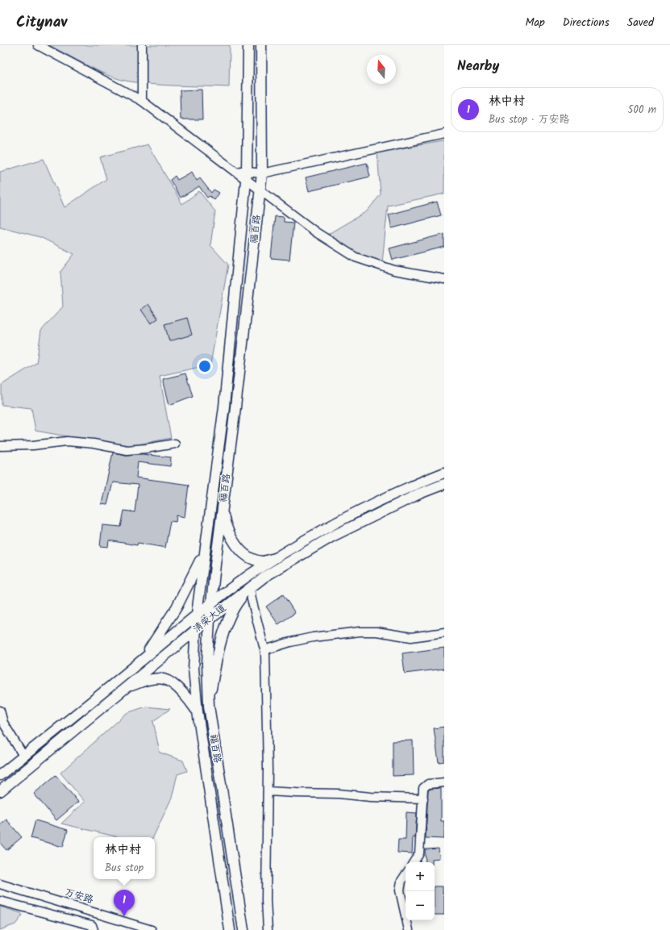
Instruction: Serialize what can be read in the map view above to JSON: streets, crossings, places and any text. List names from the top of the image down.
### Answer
{
  "streets": {
    "main road": ["福百路", "清荣大道"],
    "street": ["万安路"]
  },
  "crossings": [
    ["福百路", "清荣大道"]
  ],
  "north": "top",
  "page": {
    "header": "Citynav",
    "nav": ["Map", "Directions", "Saved"],
    "heading": "Nearby",
    "list": [
      {
        "mark": "1",
        "name": "林中村",
        "note": "Bus stop · 万安路",
        "value": "500 m"
      }
    ],
    "popup": ["林中村", "Bus stop"],
    "map_buttons": ["+", "−"],
    "pins": "1"
  }
}
